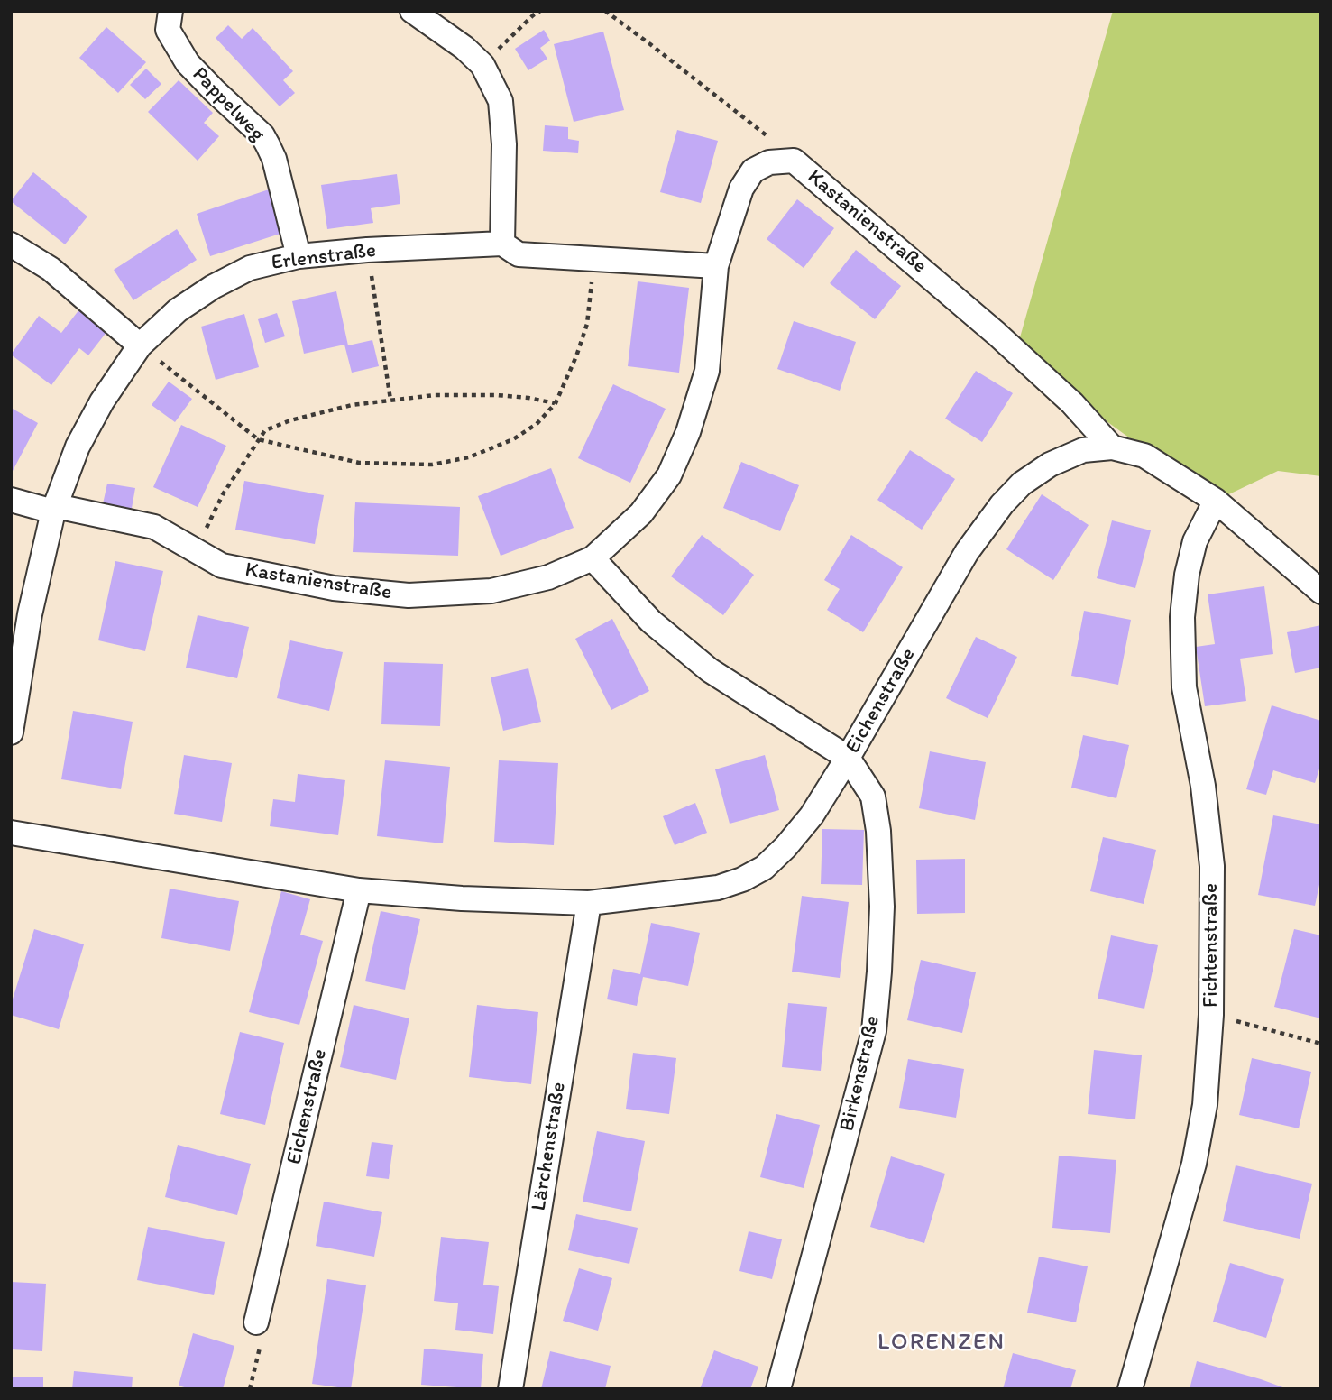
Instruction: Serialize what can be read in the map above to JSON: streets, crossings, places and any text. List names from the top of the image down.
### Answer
{
  "streets": {
    "street": [
      "Pappelweg",
      "Kastanienstraße",
      "Erlenstraße",
      "Eichenstraße",
      "Fichtenstraße",
      "Birkenstraße",
      "Lärchenstraße"
    ]
  },
  "crossings": [
    ["Pappelweg", "Erlenstraße"],
    ["Kastanienstraße", "Erlenstraße"],
    ["Kastanienstraße", "Eichenstraße"],
    ["Eichenstraße", "Fichtenstraße"],
    ["Eichenstraße", "Birkenstraße"],
    ["Eichenstraße", "Lärchenstraße"]
  ],
  "districts": ["LORENZEN"]
}
